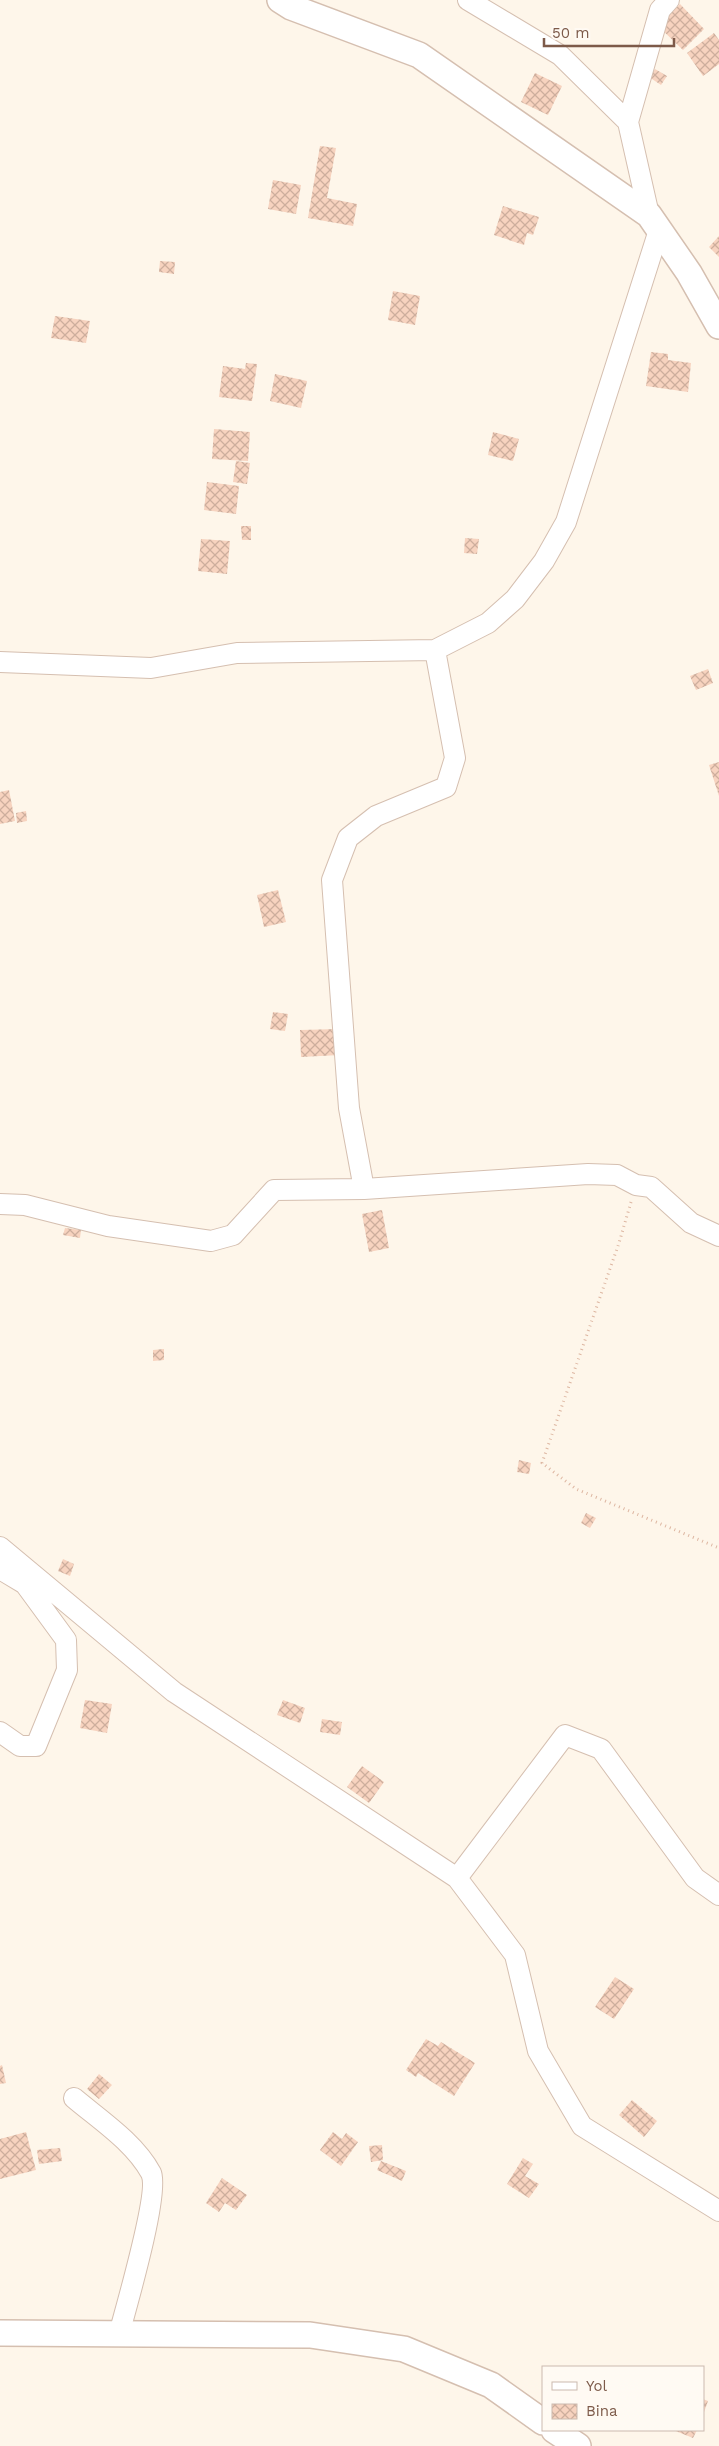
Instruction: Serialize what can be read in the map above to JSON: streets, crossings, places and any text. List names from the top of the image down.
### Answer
{
  "legend": ["Yol", "Bina"],
  "scale_bar": "50 m"
}
